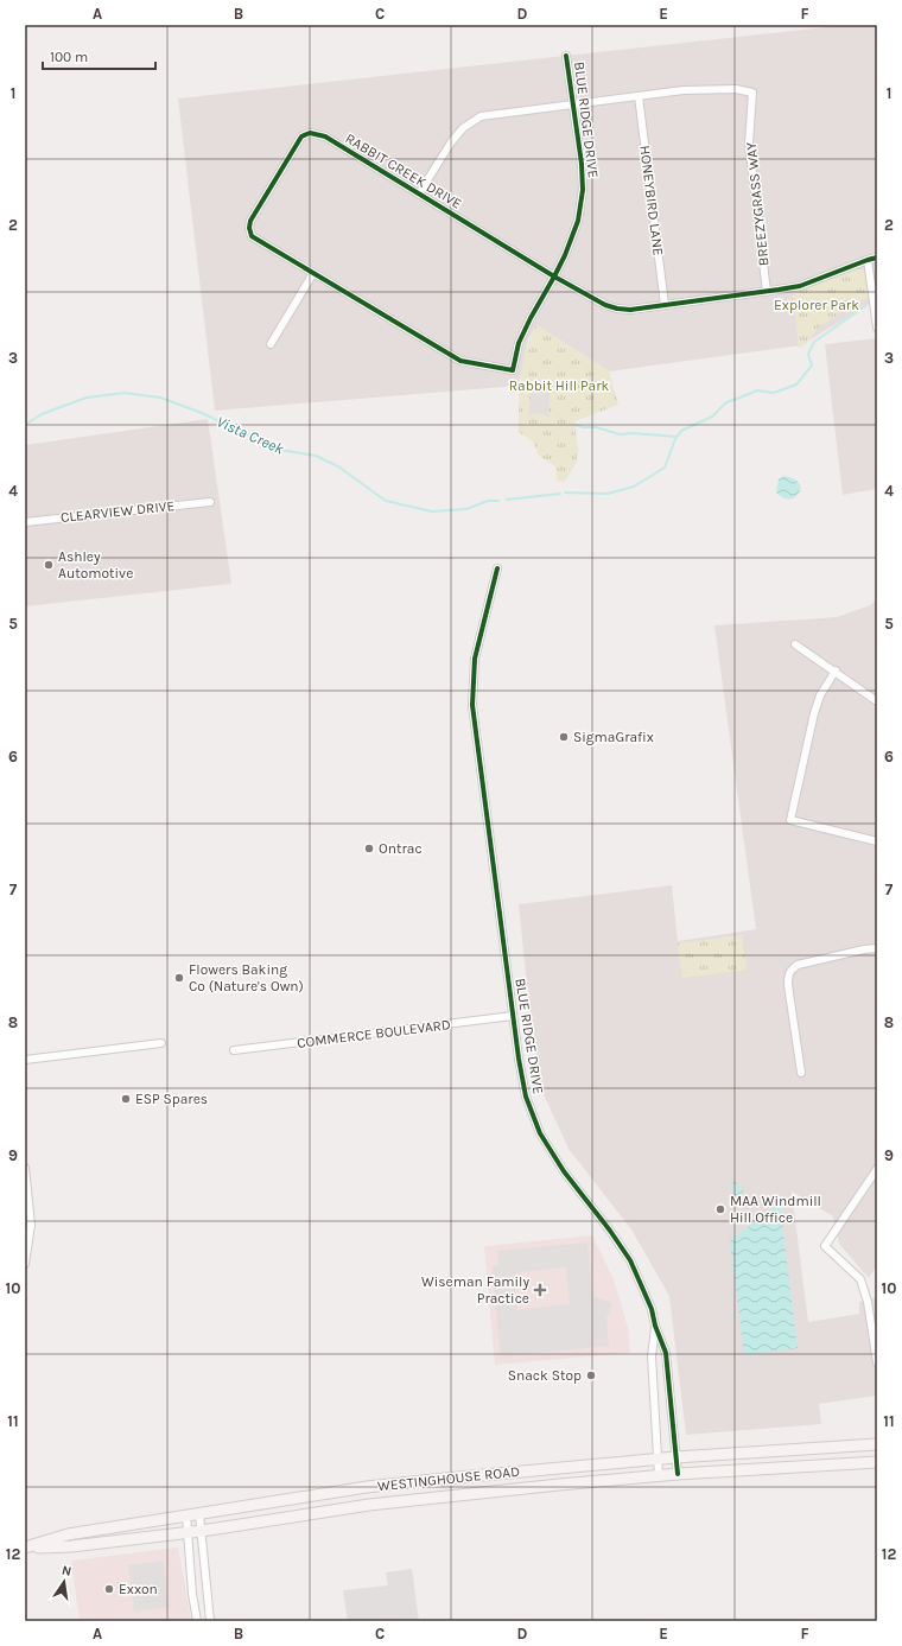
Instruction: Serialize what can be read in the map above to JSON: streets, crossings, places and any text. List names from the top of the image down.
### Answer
{
  "streets": {
    "main road": ["WESTINGHOUSE ROAD"],
    "street": [
      "BLUE RIDGE DRIVE",
      "RABBIT CREEK DRIVE",
      "HONEYBIRD LANE",
      "BREEZYGRASS WAY",
      "CLEARVIEW DRIVE",
      "COMMERCE BOULEVARD"
    ]
  },
  "crossings": [
    ["BLUE RIDGE DRIVE", "RABBIT CREEK DRIVE"],
    ["BLUE RIDGE DRIVE", "BREEZYGRASS WAY"],
    ["BLUE RIDGE DRIVE", "COMMERCE BOULEVARD"],
    ["BLUE RIDGE DRIVE", "WESTINGHOUSE ROAD"],
    ["RABBIT CREEK DRIVE", "HONEYBIRD LANE"],
    ["RABBIT CREEK DRIVE", "BREEZYGRASS WAY"],
    ["HONEYBIRD LANE", "BREEZYGRASS WAY"]
  ],
  "water": ["Vista Creek"],
  "parks": ["Explorer Park", "Rabbit Hill Park"],
  "places": {
    "other": [
      "Ashley Automotive",
      "SigmaGrafix",
      "Ontrac",
      "Flowers Baking Co (Nature's Own)",
      "ESP Spares",
      "MAA Windmill Hill Office",
      "Snack Stop",
      "Exxon"
    ],
    "health": ["Wiseman Family Practice"]
  },
  "scale_bar": "100 m",
  "north": "top",
  "grid": {
    "columns": [
      "A",
      "B",
      "C",
      "D",
      "E",
      "F"
    ],
    "rows": [
      "1",
      "2",
      "3",
      "4",
      "5",
      "6",
      "7",
      "8",
      "9",
      "10",
      "11",
      "12"
    ]
  }
}
